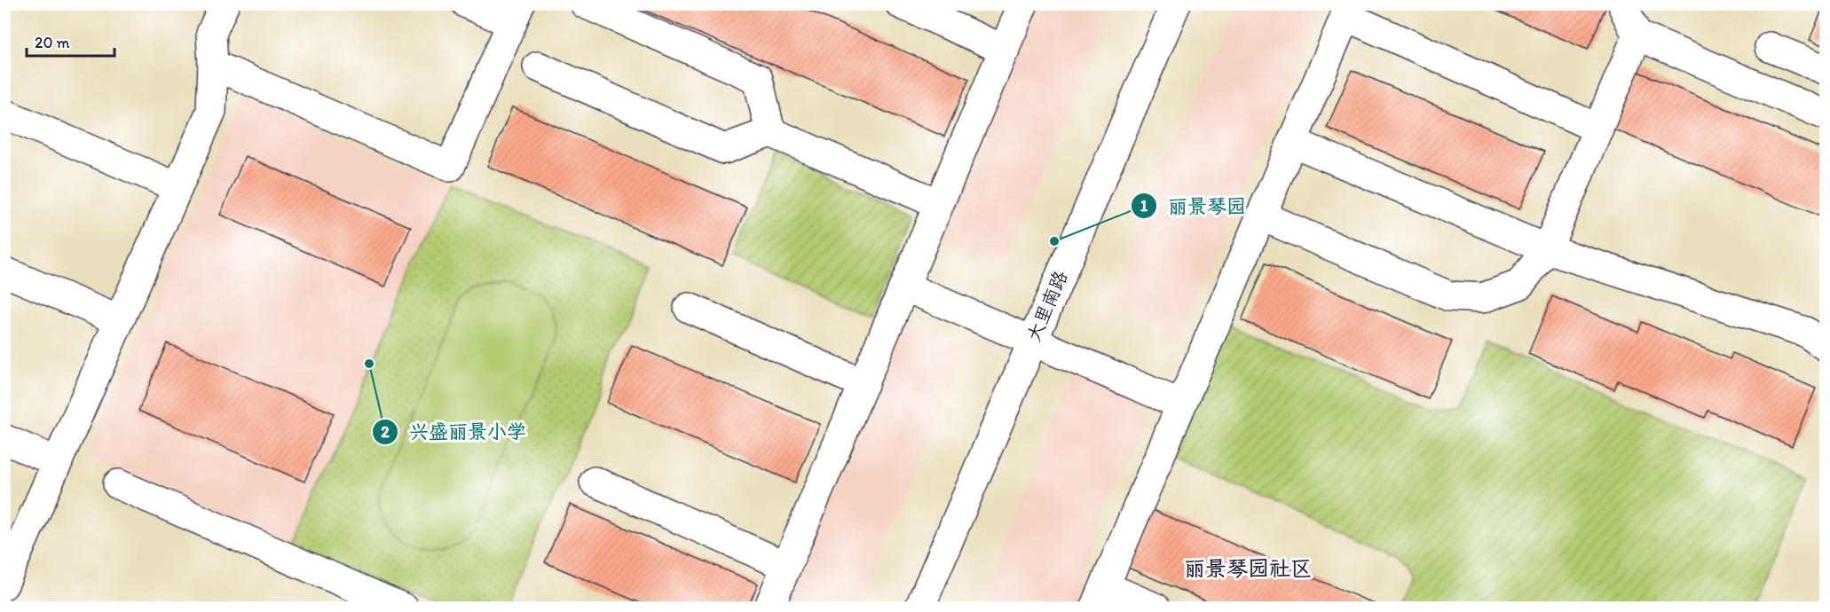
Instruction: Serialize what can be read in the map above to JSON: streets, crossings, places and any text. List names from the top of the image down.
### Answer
{
  "streets": {
    "street": ["大里南路"]
  },
  "districts": ["丽景琴园社区"],
  "places": ["丽景琴园", "兴盛丽景小学"],
  "scale_bar": "20 m"
}
